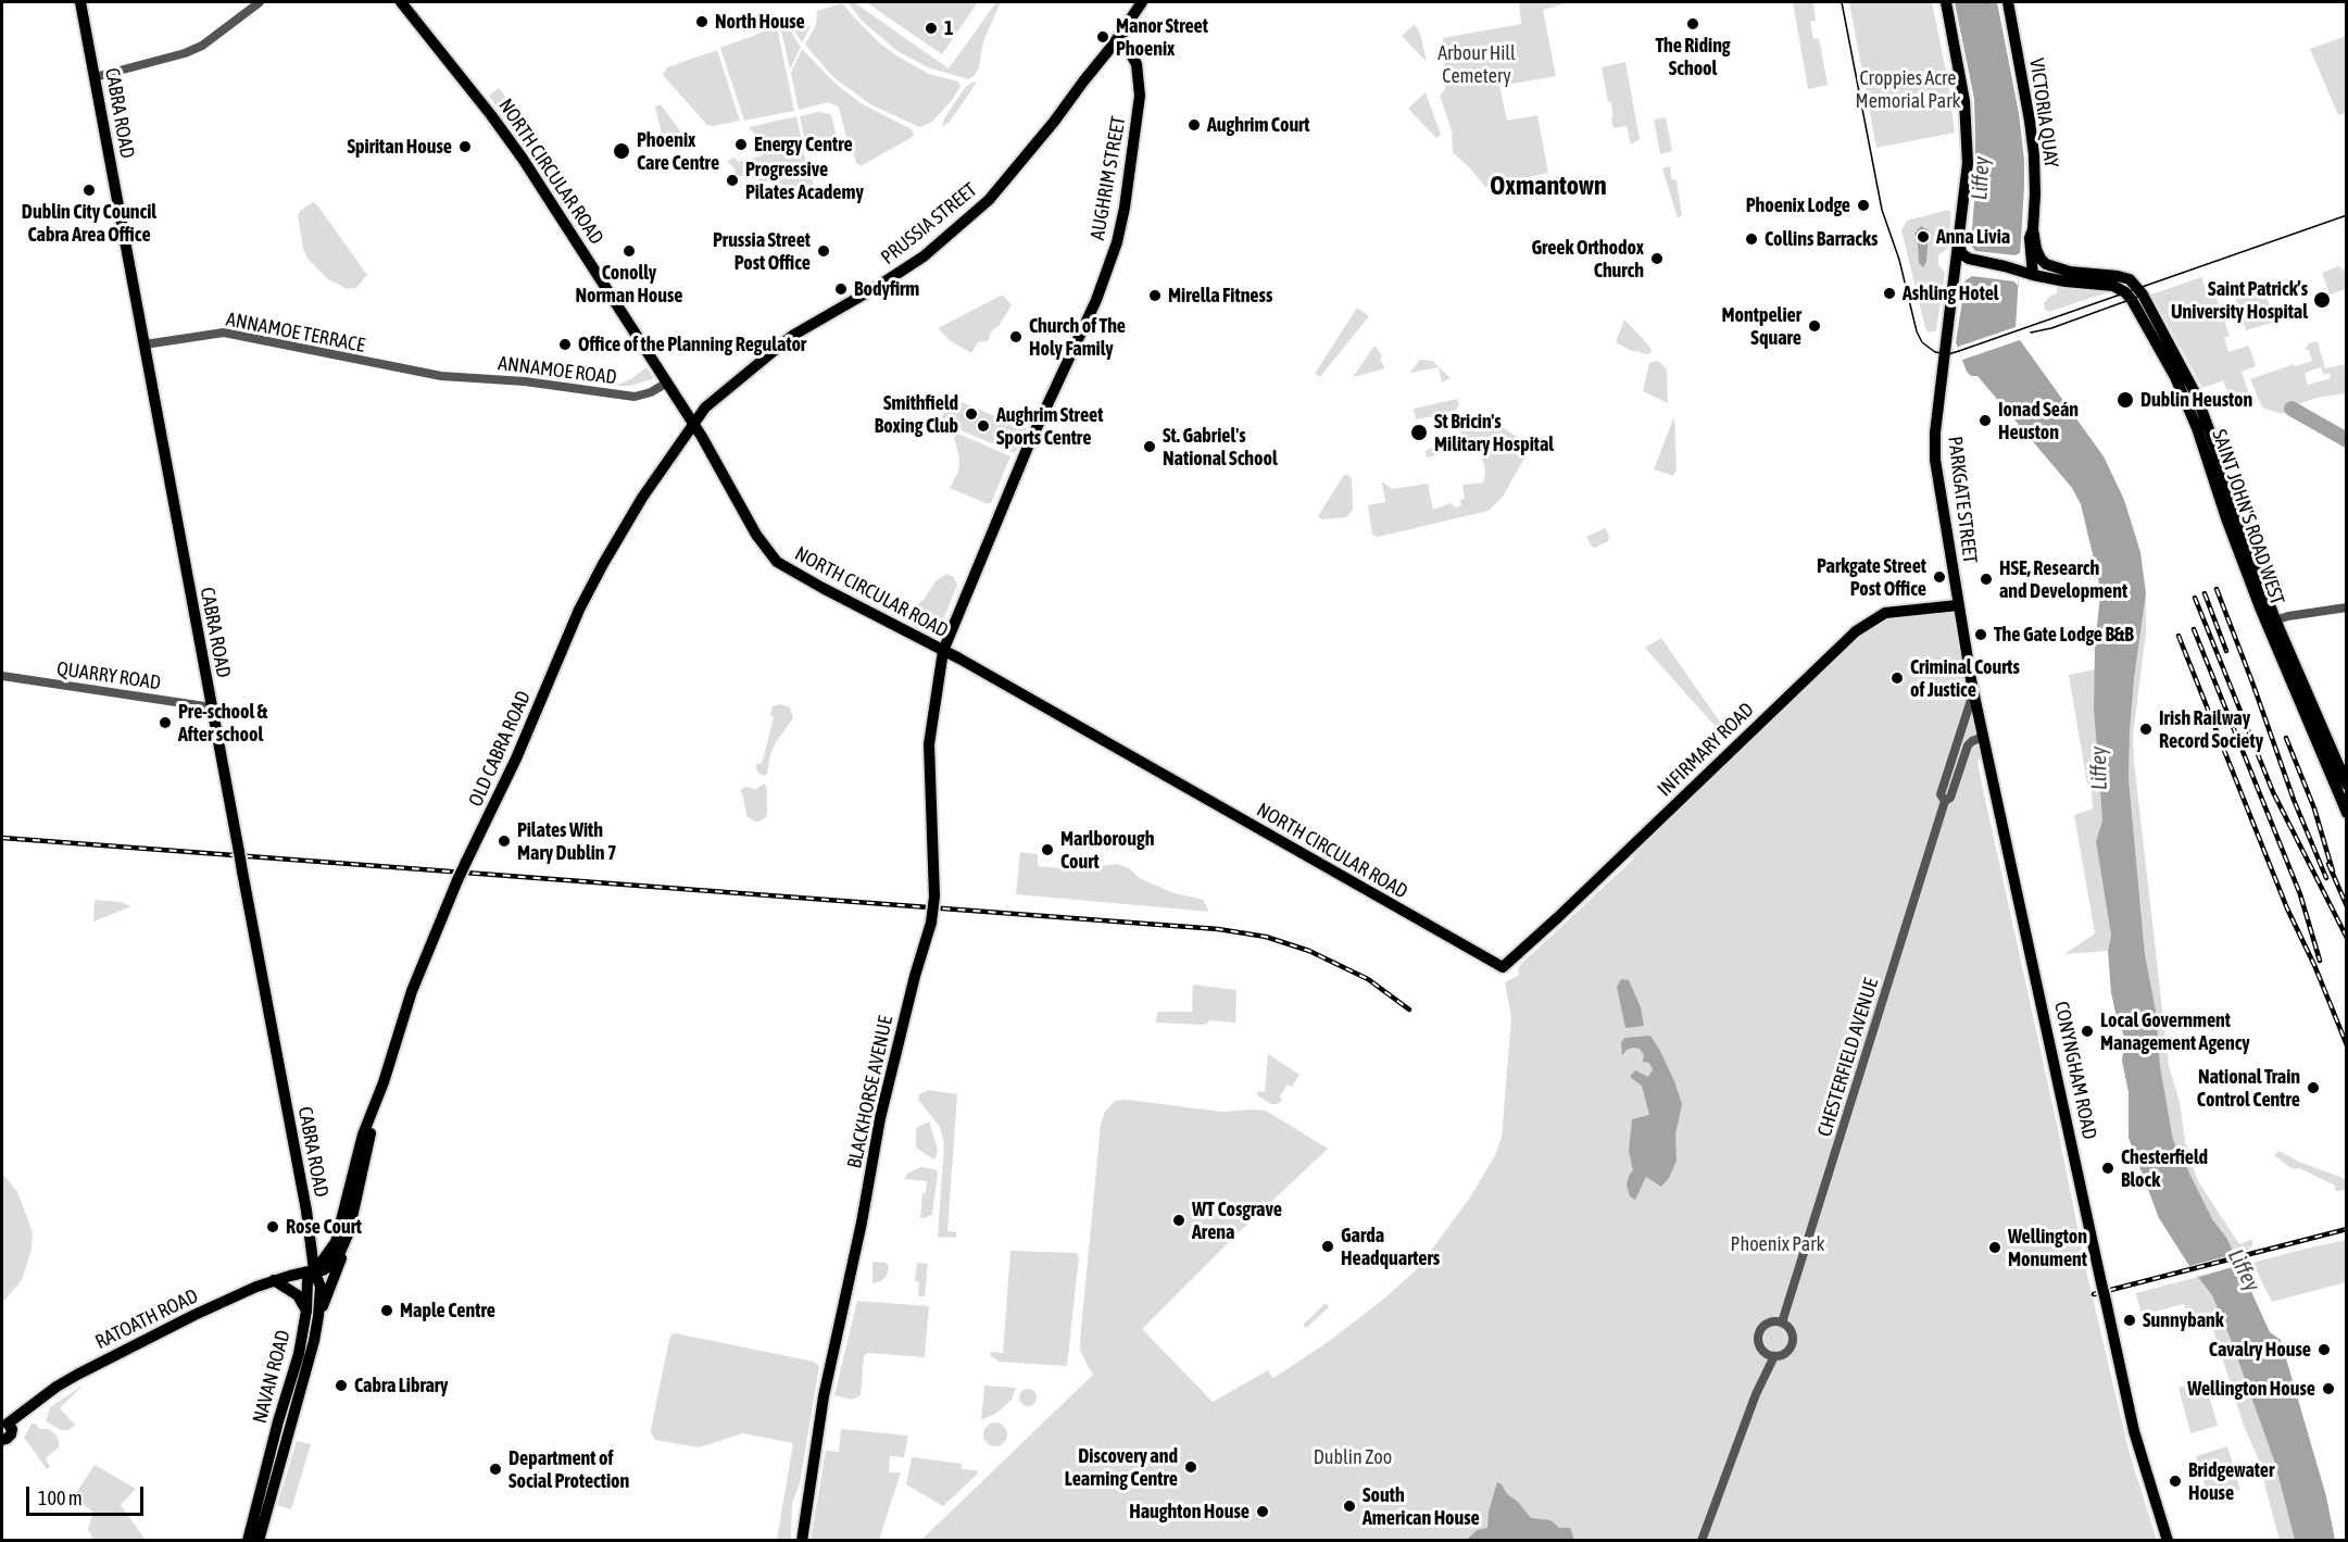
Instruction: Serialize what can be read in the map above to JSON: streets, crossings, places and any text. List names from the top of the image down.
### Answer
{
  "streets": {
    "main road": [
      "CABRA ROAD",
      "VICTORIA QUAY",
      "NORTH CIRCULAR ROAD",
      "AUGHRIM STREET",
      "PRUSSIA STREET",
      "PARKGATE STREET",
      "SAINT JOHN'S ROAD WEST",
      "OLD CABRA ROAD",
      "INFIRMARY ROAD",
      "CONYNGHAM ROAD",
      "BLACKHORSE AVENUE",
      "RATOATH ROAD",
      "NAVAN ROAD"
    ],
    "street": [
      "ANNAMOE TERRACE",
      "ANNAMOE ROAD",
      "QUARRY ROAD",
      "CHESTERFIELD AVENUE"
    ]
  },
  "crossings": [
    ["CABRA ROAD", "ANNAMOE TERRACE"],
    ["CABRA ROAD", "QUARRY ROAD"],
    ["CABRA ROAD", "OLD CABRA ROAD"],
    ["CABRA ROAD", "RATOATH ROAD"],
    ["CABRA ROAD", "NAVAN ROAD"],
    ["VICTORIA QUAY", "SAINT JOHN'S ROAD WEST"],
    ["NORTH CIRCULAR ROAD", "AUGHRIM STREET"],
    ["NORTH CIRCULAR ROAD", "PRUSSIA STREET"],
    ["NORTH CIRCULAR ROAD", "ANNAMOE ROAD"],
    ["NORTH CIRCULAR ROAD", "OLD CABRA ROAD"],
    ["NORTH CIRCULAR ROAD", "INFIRMARY ROAD"],
    ["NORTH CIRCULAR ROAD", "BLACKHORSE AVENUE"],
    ["AUGHRIM STREET", "PRUSSIA STREET"],
    ["AUGHRIM STREET", "BLACKHORSE AVENUE"],
    ["PRUSSIA STREET", "OLD CABRA ROAD"],
    ["ANNAMOE TERRACE", "ANNAMOE ROAD"],
    ["PARKGATE STREET", "INFIRMARY ROAD"],
    ["PARKGATE STREET", "CONYNGHAM ROAD"],
    ["OLD CABRA ROAD", "RATOATH ROAD"],
    ["OLD CABRA ROAD", "NAVAN ROAD"],
    ["INFIRMARY ROAD", "CONYNGHAM ROAD"],
    ["CHESTERFIELD AVENUE", "CONYNGHAM ROAD"],
    ["RATOATH ROAD", "NAVAN ROAD"]
  ],
  "districts": ["Oxmantown"],
  "water": ["Liffey"],
  "parks": [
    "Arbour Hill Cemetery",
    "Croppies Acre Memorial Park",
    "Phoenix Park",
    "Dublin Zoo"
  ],
  "places": [
    "North House",
    "The Riding School",
    "1",
    "Manor Street Phoenix",
    "Aughrim Court",
    "Energy Centre",
    "Spiritan House",
    "Phoenix Care Centre",
    "Progressive Pilates Academy",
    "Dublin City Council Cabra Area Office",
    "Phoenix Lodge",
    "Anna Livia",
    "Collins Barracks",
    "Conolly Norman House",
    "Prussia Street Post Office",
    "Greek Orthodox Church",
    "Bodyfirm",
    "Ashling Hotel",
    "Mirella Fitness",
    "Saint Patrick’s University Hospital",
    "Montpelier Square",
    "Church of The Holy Family",
    "Office of the Planning Regulator",
    "Dublin Heuston",
    "Smithfield Boxing Club",
    "Ionad Seán Heuston",
    "Aughrim Street Sports Centre",
    "St Bricin's Military Hospital",
    "St. Gabriel's National School",
    "Parkgate Street Post Office",
    "HSE, Research and Development",
    "The Gate Lodge B&B",
    "Criminal Courts of Justice",
    "Pre-school & After school",
    "Irish Railway Record Society",
    "Pilates With Mary Dublin 7",
    "Marlborough Court",
    "Local Government Management Agency",
    "National Train Control Centre",
    "Chesterfield Block",
    "WT Cosgrave Arena",
    "Rose Court",
    "Garda Headquarters",
    "Wellington Monument",
    "Maple Centre",
    "Sunnybank",
    "Cavalry House",
    "Cabra Library",
    "Wellington House",
    "Discovery and Learning Centre",
    "Department of Social Protection",
    "Bridgewater House",
    "South American House",
    "Haughton House"
  ],
  "scale_bar": "100 m"
}
